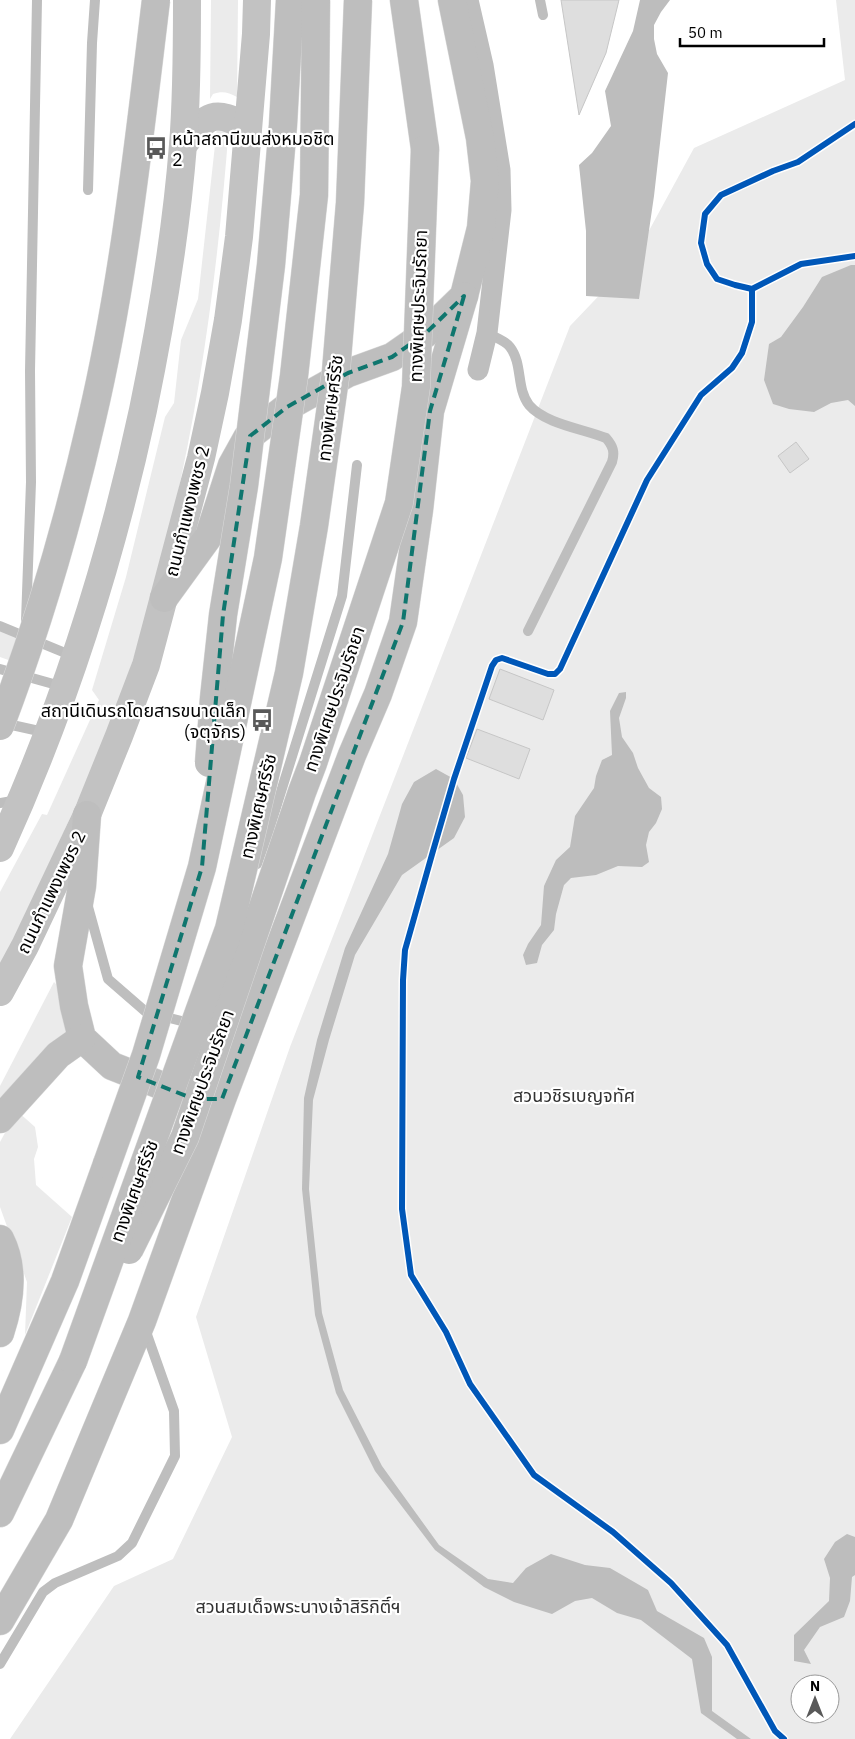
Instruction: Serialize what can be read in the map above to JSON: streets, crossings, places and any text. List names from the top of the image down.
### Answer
{
  "streets": {
    "highway": ["ทางพิเศษประจิมรัถยา", "ทางพิเศษศรีรัช"],
    "main road": ["ถนนกำแพงเพชร 2"]
  },
  "crossings": [
    ["ทางพิเศษประจิมรัถยา", "ทางพิเศษศรีรัช"]
  ],
  "parks": ["สวนวชิรเบญจทัศ", "สวนสมเด็จพระนางเจ้าสิริกิติ์ฯ"],
  "places": {
    "bus stop": ["หน้าสถานีขนส่งหมอชิต 2", "สถานีเดินรถโดยสารขนาดเล็ก (จตุจักร)"]
  },
  "scale_bar": "50 m",
  "north": "top"
}
